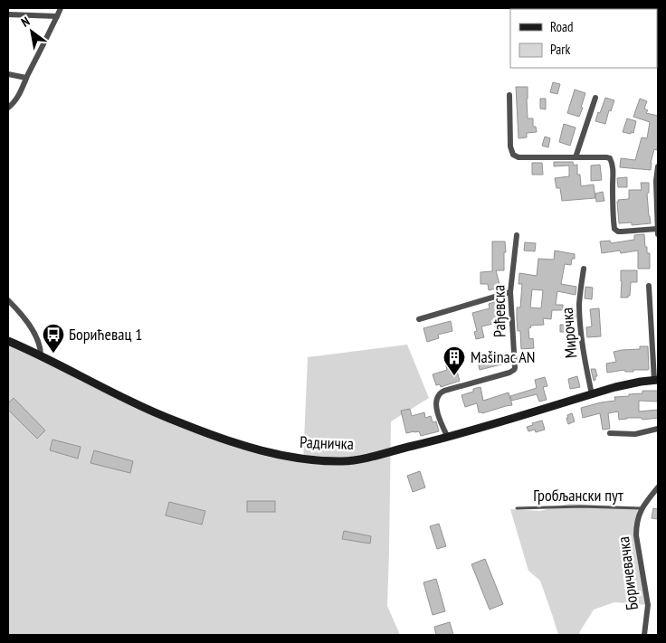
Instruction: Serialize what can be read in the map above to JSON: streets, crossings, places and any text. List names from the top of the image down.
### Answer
{
  "streets": {
    "street": [
      "Рађевска",
      "Мирочка",
      "Радничка",
      "Боричевачка"
    ],
    "lane": ["Гробљански пут"]
  },
  "crossings": [
    ["Рађевска", "Радничка"],
    ["Мирочка", "Радничка"],
    ["Гробљански пут", "Боричевачка"]
  ],
  "places": {
    "bus stop": ["Борићевац 1"],
    "building": ["Mašinac AN"]
  },
  "legend": ["Road", "Park"],
  "north": "top left"
}
